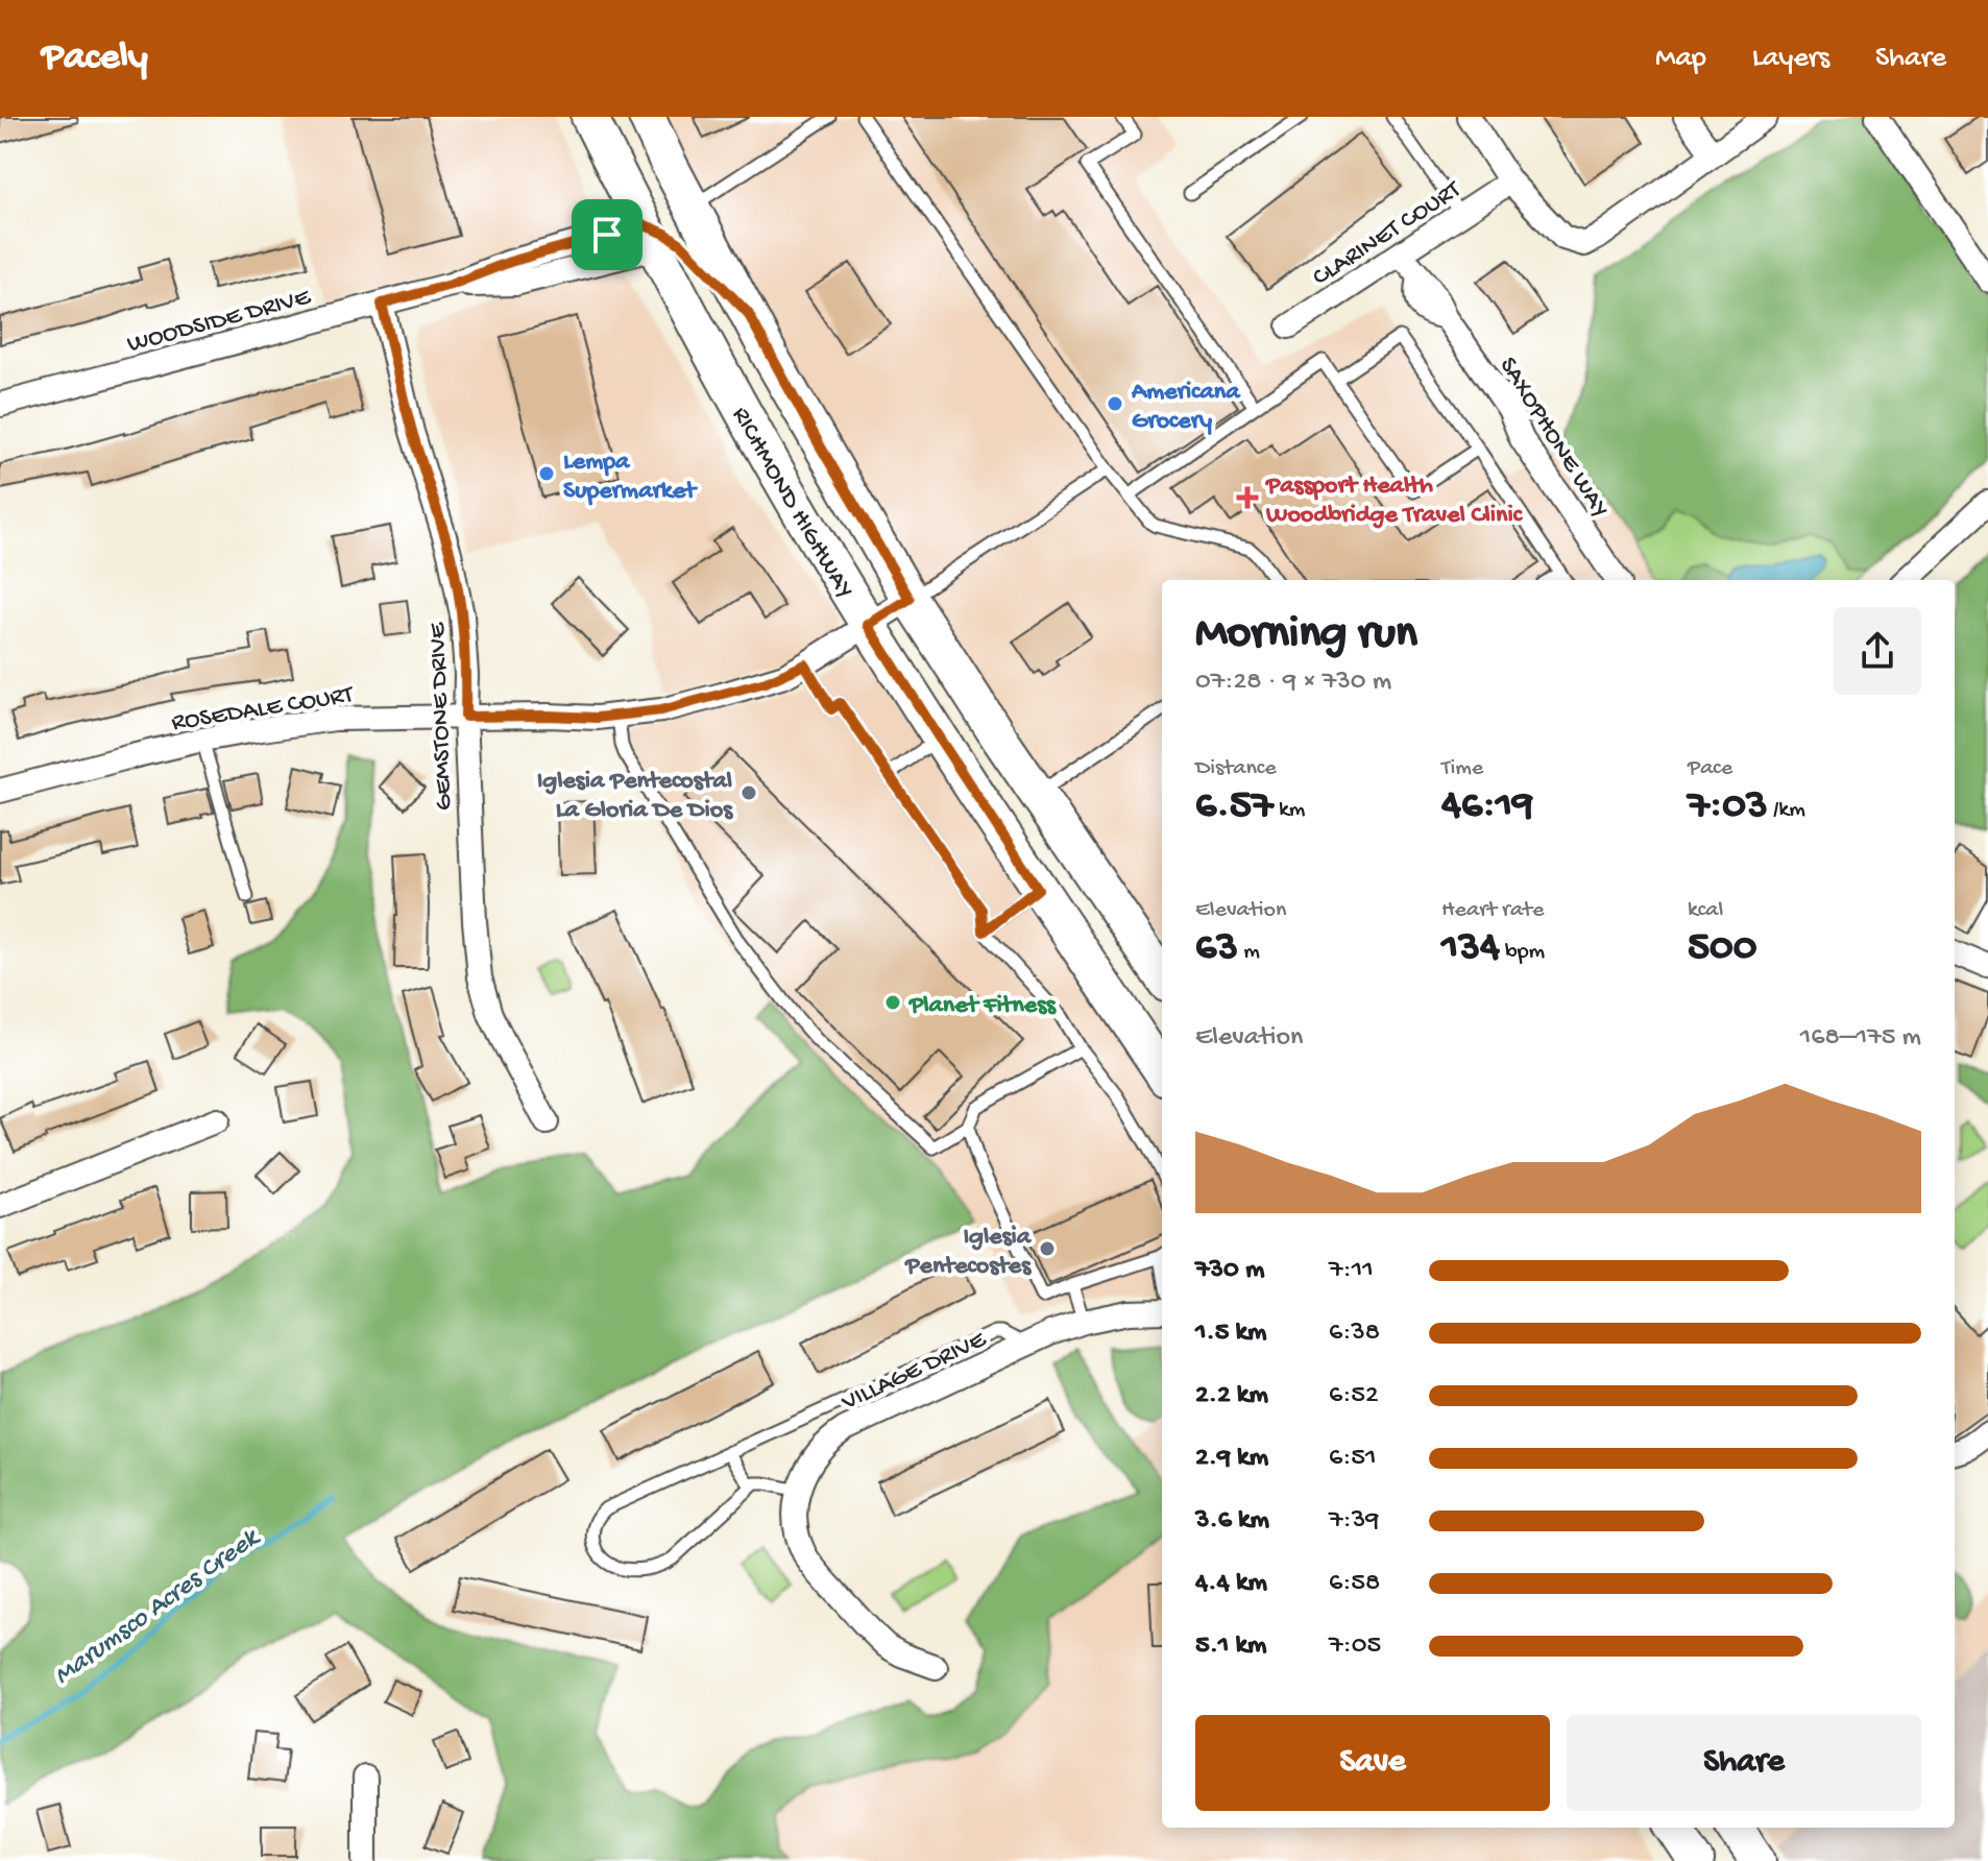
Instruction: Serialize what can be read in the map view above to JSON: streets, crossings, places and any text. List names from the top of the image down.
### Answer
{
  "streets": {
    "main road": ["RICHMOND HIGHWAY"],
    "street": [
      "CLARINET COURT",
      "WOODSIDE DRIVE",
      "SAXOPHONE WAY",
      "ROSEDALE COURT",
      "GEMSTONE DRIVE",
      "VILLAGE DRIVE"
    ]
  },
  "crossings": [
    ["CLARINET COURT", "SAXOPHONE WAY"],
    ["WOODSIDE DRIVE", "RICHMOND HIGHWAY"],
    ["WOODSIDE DRIVE", "GEMSTONE DRIVE"],
    ["RICHMOND HIGHWAY", "ROSEDALE COURT"],
    ["ROSEDALE COURT", "GEMSTONE DRIVE"]
  ],
  "water": ["Marumsco Acres Creek"],
  "places": {
    "other": [
      "Americana Grocery",
      "Lempa Supermarket",
      "Iglesia Pentecostal La Gloria De Dios",
      "Planet Fitness",
      "Iglesia Pentecostes"
    ],
    "health": ["Passport Health Woodbridge Travel Clinic"]
  },
  "page": {
    "header": "Pacely",
    "nav": ["Map", "Layers", "Share"],
    "heading": ["Morning run", "07:28 · 9 × 730 m"],
    "stats": [
      ["Distance", "6.57 km"],
      ["Time", "46:19"],
      ["Pace", "7:03 /km"],
      ["Elevation", "63 m"],
      ["Heart rate", "134 bpm"],
      ["kcal", "500"]
    ],
    "chart": ["Elevation", "168–175 m"],
    "list": [
      {
        "name": "730 m",
        "note": "7:11"
      },
      {
        "name": "1.5 km",
        "note": "6:38"
      },
      {
        "name": "2.2 km",
        "note": "6:52"
      },
      {
        "name": "2.9 km",
        "note": "6:51"
      },
      {
        "name": "3.6 km",
        "note": "7:39"
      },
      {
        "name": "4.4 km",
        "note": "6:58"
      },
      {
        "name": "5.1 km",
        "note": "7:05"
      }
    ],
    "buttons": ["Save", "Share"]
  }
}
